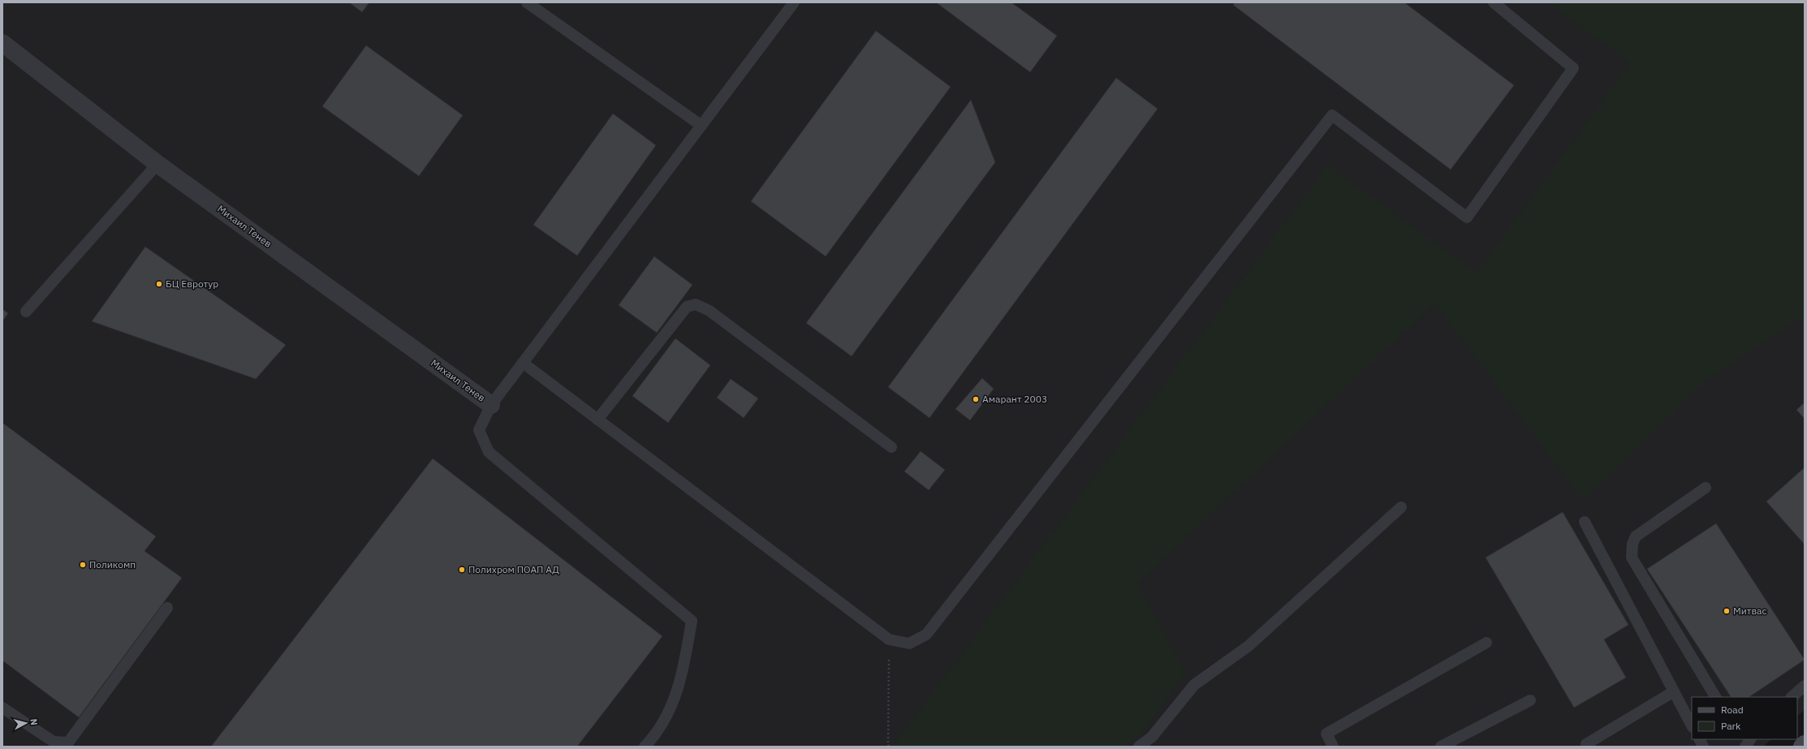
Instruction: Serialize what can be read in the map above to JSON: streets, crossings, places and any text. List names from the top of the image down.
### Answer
{
  "streets": {
    "street": ["Михаил Тенев"]
  },
  "places": [
    "БЦ Евротур",
    "Амарант 2003",
    "Поликомп",
    "Полихром ПОАП АД",
    "Митвас"
  ],
  "legend": ["Road", "Park"],
  "north": "right"
}
